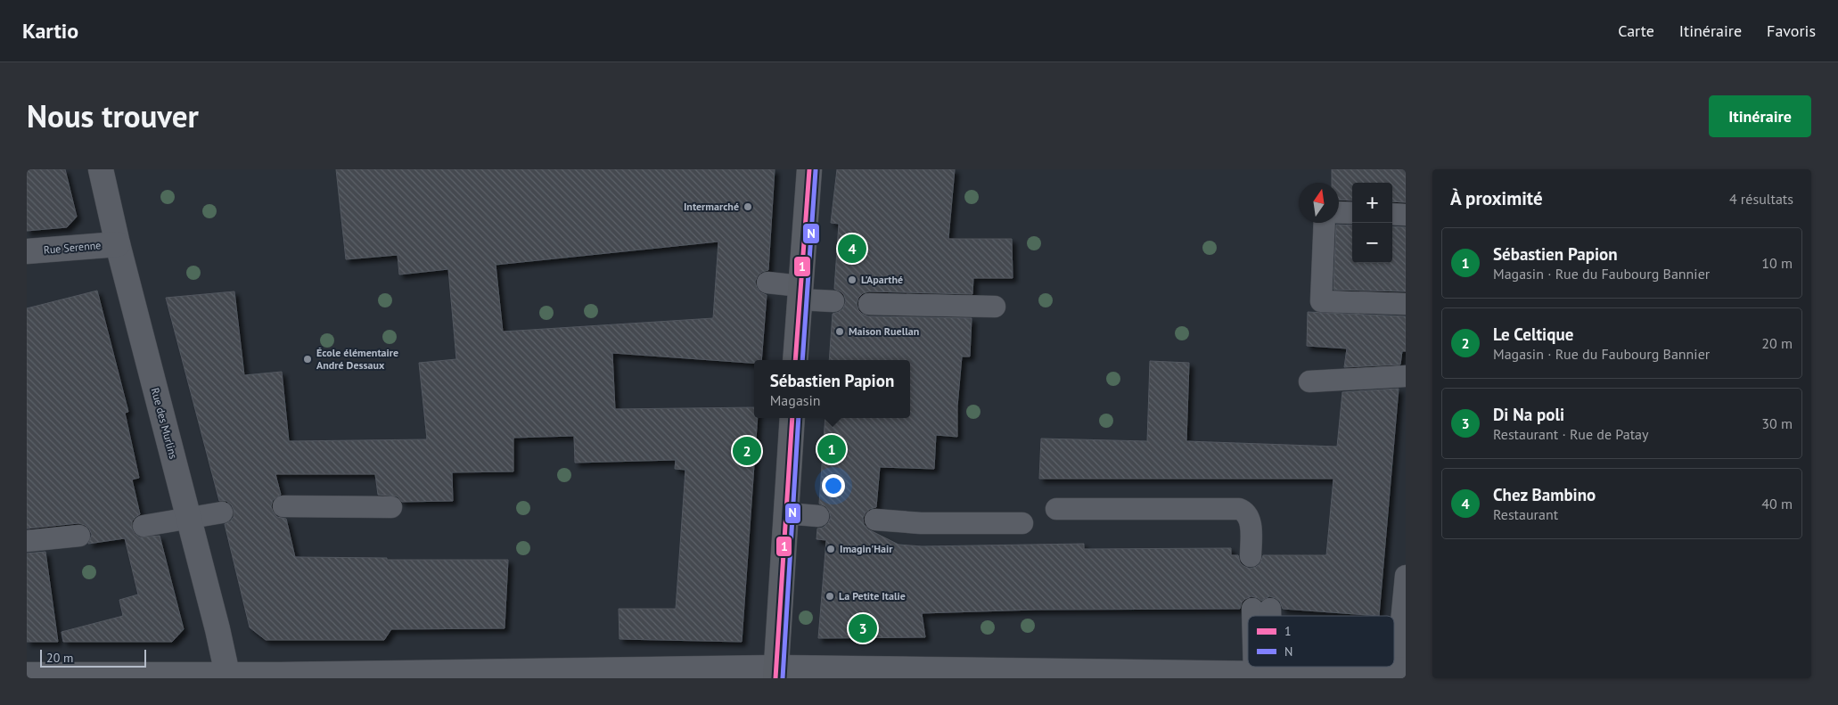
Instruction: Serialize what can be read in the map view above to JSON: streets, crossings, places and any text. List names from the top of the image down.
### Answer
{
  "streets": {
    "street": ["Rue Serenne", "Rue des Murlins"]
  },
  "crossings": [
    ["Rue Serenne", "Rue des Murlins"]
  ],
  "places": [
    "Intermarché",
    "L'Aparthé",
    "Maison Ruellan",
    "École élémentaire André Dessaux",
    "Imagin'Hair",
    "La Petite Italie"
  ],
  "lines": ["transit line 1", "transit line N"],
  "legend": ["1", "N"],
  "scale_bar": "20 m",
  "north": "top",
  "page": {
    "header": "Kartio",
    "nav": ["Carte", "Itinéraire", "Favoris"],
    "title": "Nous trouver",
    "buttons": "Itinéraire",
    "heading": ["À proximité", "4 résultats"],
    "map_buttons": ["+", "−"],
    "list": [
      {
        "mark": "1",
        "name": "Sébastien Papion",
        "note": "Magasin · Rue du Faubourg Bannier",
        "value": "10 m"
      },
      {
        "mark": "2",
        "name": "Le Celtique",
        "note": "Magasin · Rue du Faubourg Bannier",
        "value": "20 m"
      },
      {
        "mark": "3",
        "name": "Di Na poli",
        "note": "Restaurant · Rue de Patay",
        "value": "30 m"
      },
      {
        "mark": "4",
        "name": "Chez Bambino",
        "note": "Restaurant",
        "value": "40 m"
      }
    ],
    "pins": [
      "4",
      "1",
      "2",
      "3"
    ],
    "popup": ["Sébastien Papion", "Magasin"],
    "scale": "20 m"
  }
}
